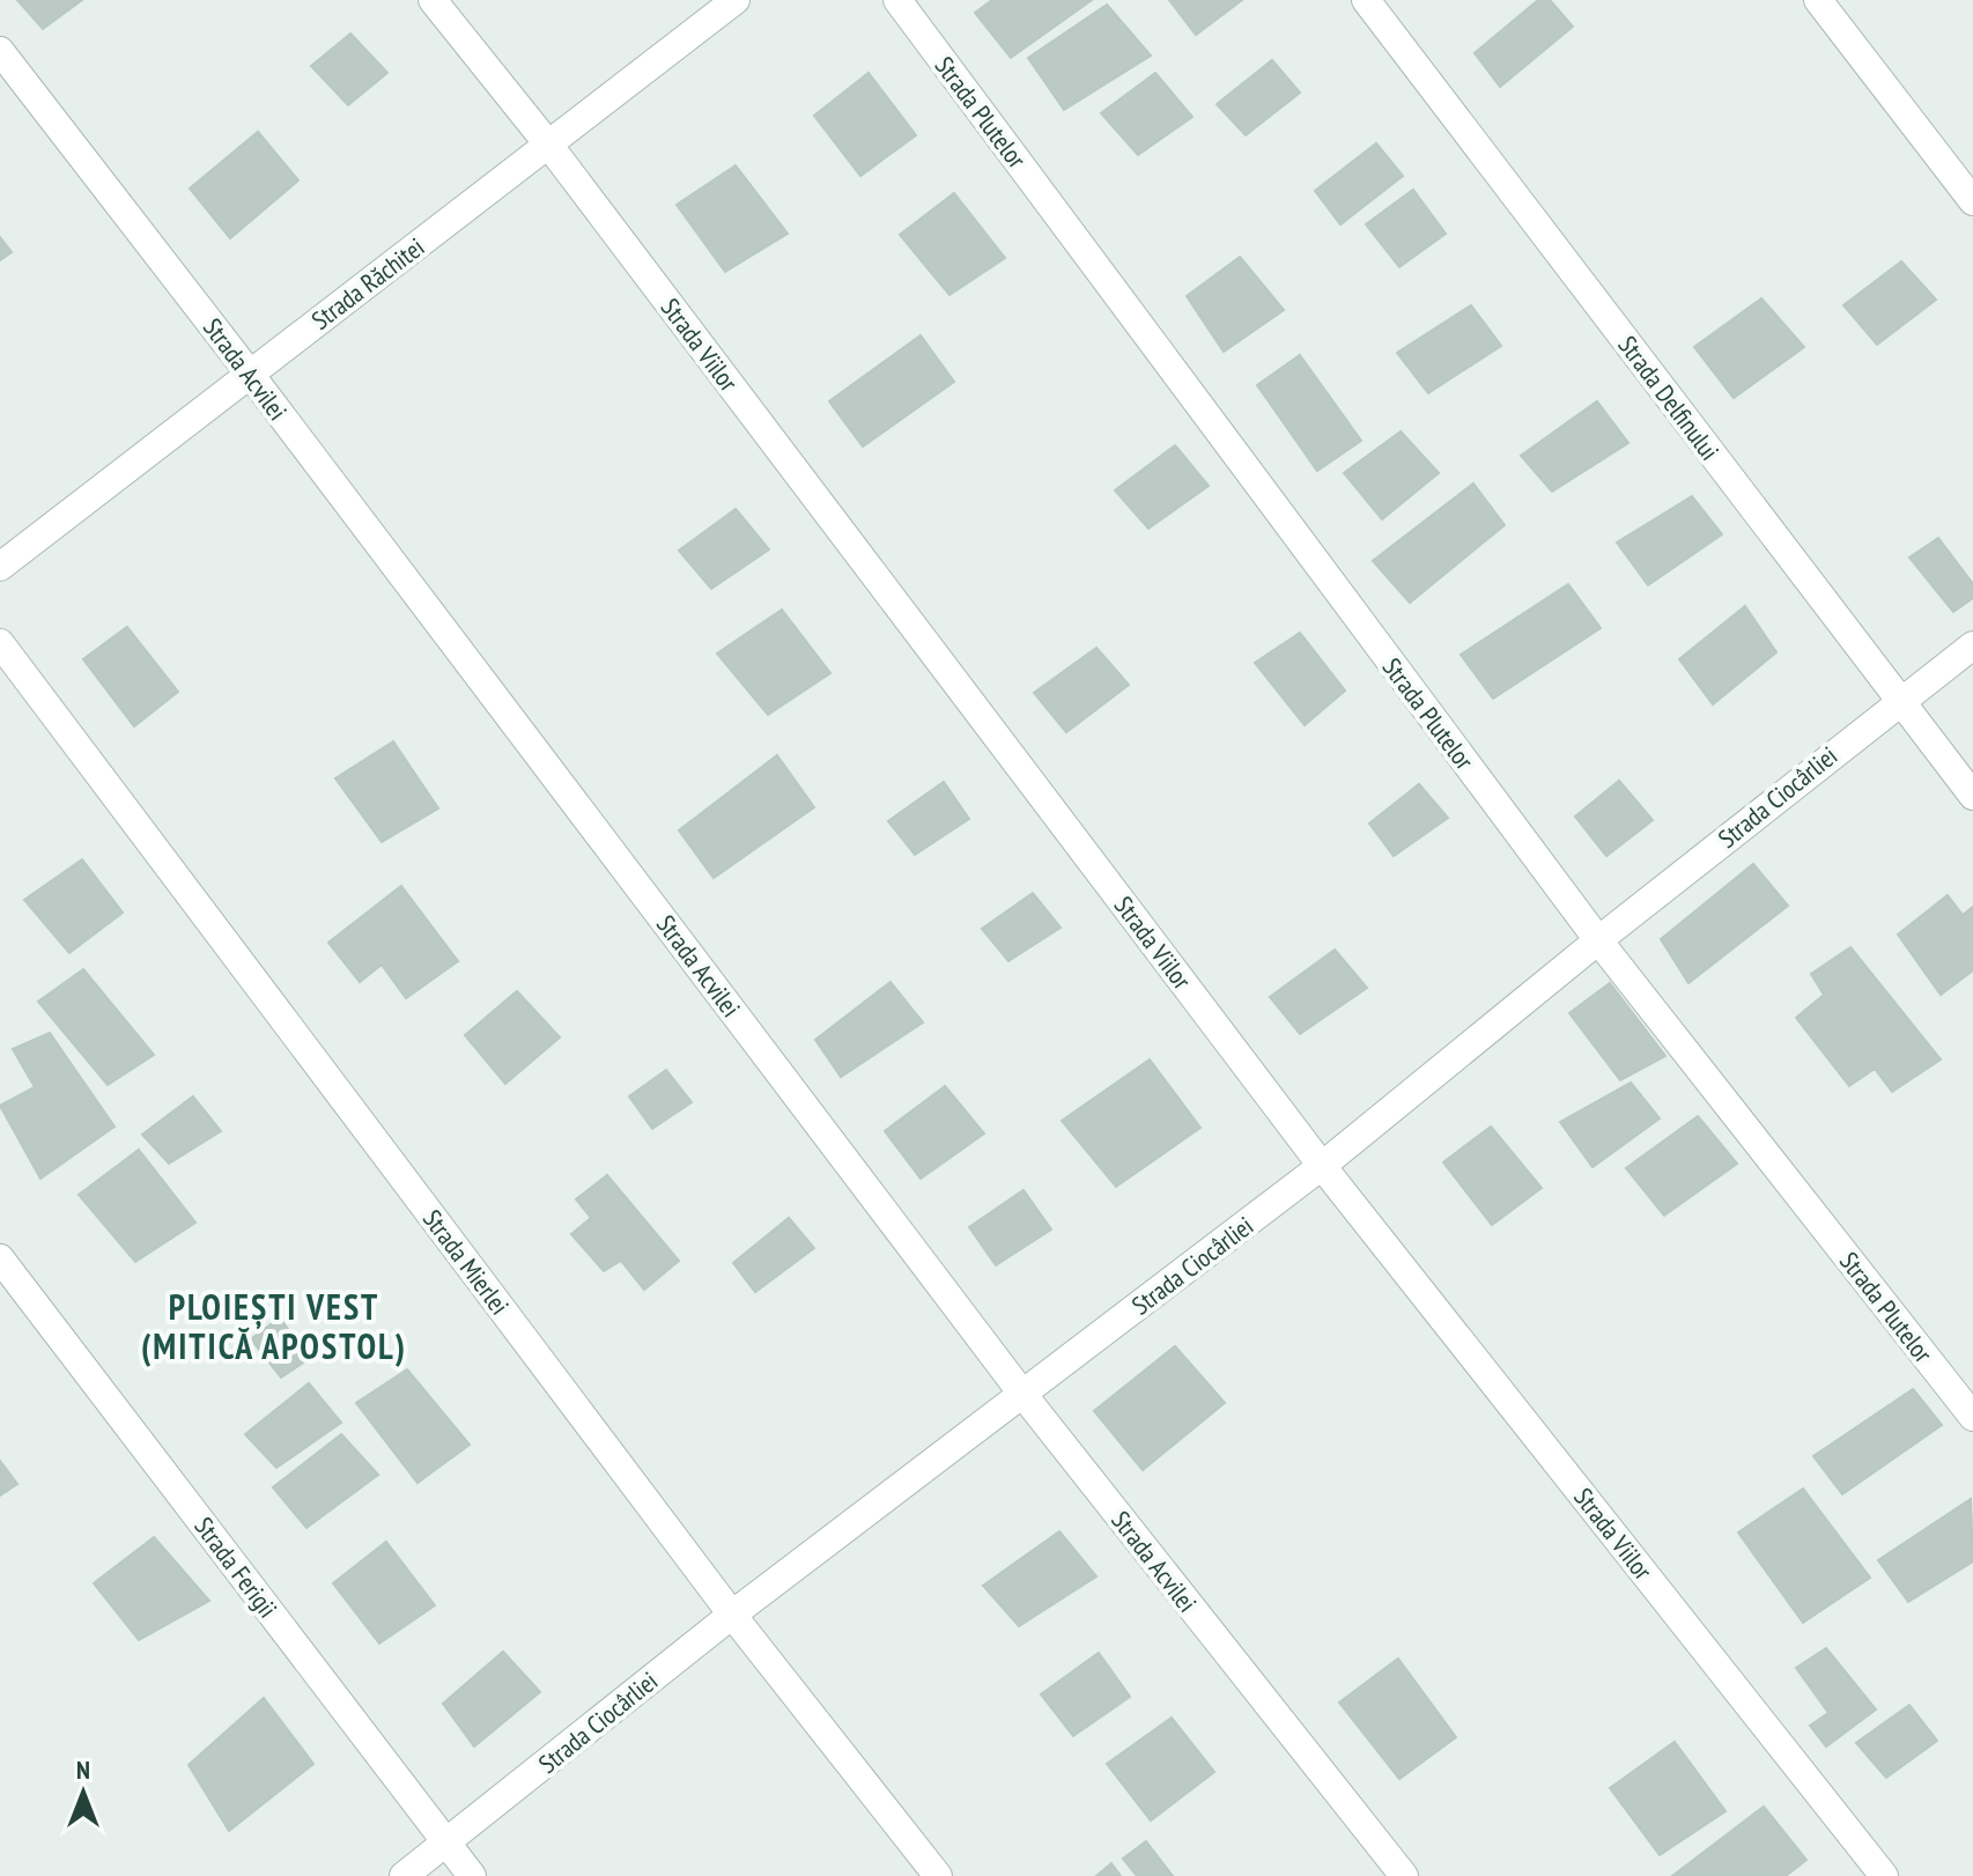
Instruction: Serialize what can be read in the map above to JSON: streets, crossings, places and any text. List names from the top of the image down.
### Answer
{
  "streets": {
    "street": [
      "Strada Plutelor",
      "Strada Răchitei",
      "Strada Viilor",
      "Strada Acvilei",
      "Strada Delfinului",
      "Strada Ciocârliei",
      "Strada Mierlei",
      "Strada Ferigii"
    ]
  },
  "crossings": [
    ["Strada Plutelor", "Strada Ciocârliei"],
    ["Strada Răchitei", "Strada Viilor"],
    ["Strada Răchitei", "Strada Acvilei"],
    ["Strada Viilor", "Strada Ciocârliei"],
    ["Strada Acvilei", "Strada Ciocârliei"],
    ["Strada Delfinului", "Strada Ciocârliei"],
    ["Strada Ciocârliei", "Strada Mierlei"],
    ["Strada Ciocârliei", "Strada Ferigii"]
  ],
  "districts": ["PLOIEȘTI VEST (MITICĂ APOSTOL)"],
  "north": "top"
}
